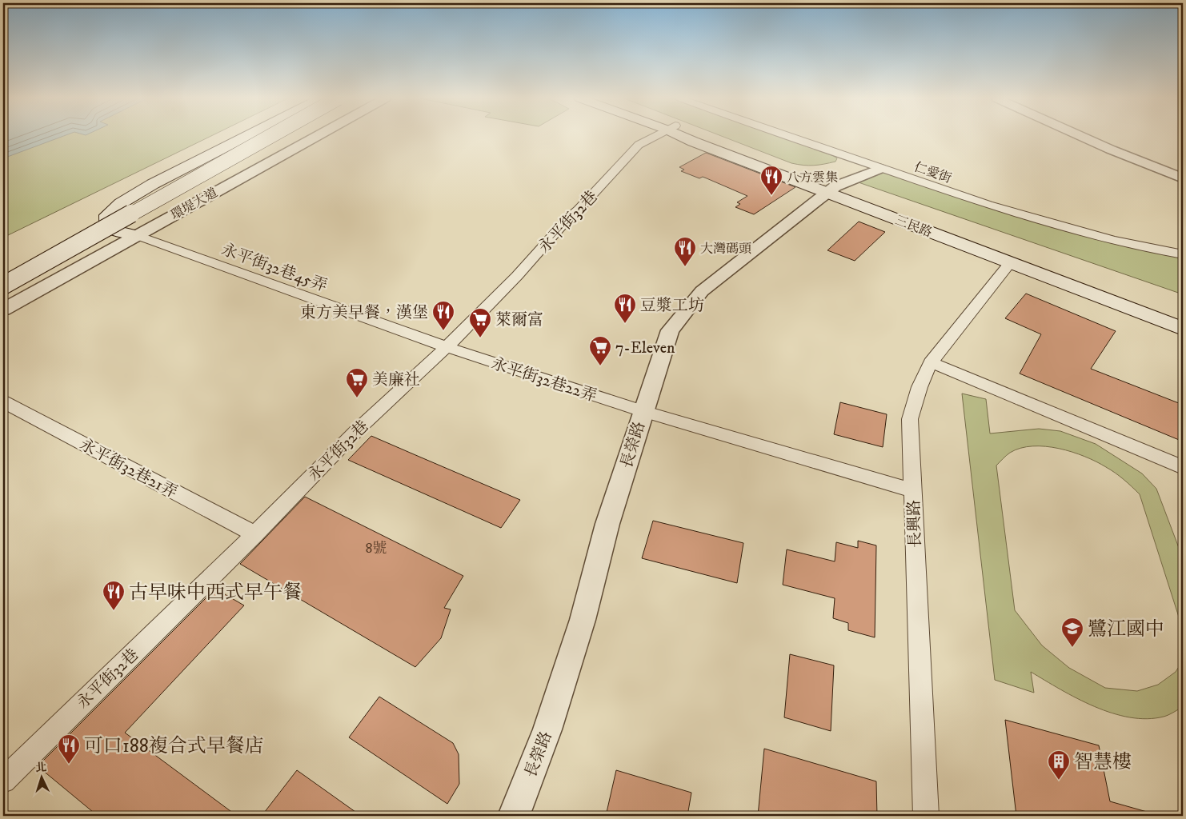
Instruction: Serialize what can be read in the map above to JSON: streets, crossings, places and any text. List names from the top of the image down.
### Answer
{
  "streets": {
    "main road": ["三民路"],
    "street": [
      "仁愛街",
      "環堤大道",
      "永平街32巷",
      "永平街32巷45弄",
      "永平街32巷22弄",
      "長榮路",
      "永平街32巷21弄",
      "長興路"
    ]
  },
  "crossings": [
    ["仁愛街", "長榮路"],
    ["環堤大道", "永平街32巷45弄"],
    ["永平街32巷", "永平街32巷45弄"],
    ["永平街32巷", "永平街32巷22弄"],
    ["永平街32巷", "永平街32巷21弄"],
    ["三民路", "長榮路"],
    ["三民路", "長興路"],
    ["永平街32巷45弄", "永平街32巷22弄"],
    ["永平街32巷22弄", "長榮路"],
    ["永平街32巷22弄", "長興路"]
  ],
  "places": {
    "restaurant": [
      "八方雲集",
      "大灣碼頭",
      "豆漿工坊",
      "東方美早餐，漢堡",
      "古早味中西式早午餐",
      "可口188複合式早餐店"
    ],
    "supermarket": ["萊爾富", "7-Eleven", "美廉社"],
    "school or university": ["鷺江國中"],
    "building": ["智慧樓"]
  },
  "house_numbers": ["8號"],
  "north": "top"
}
